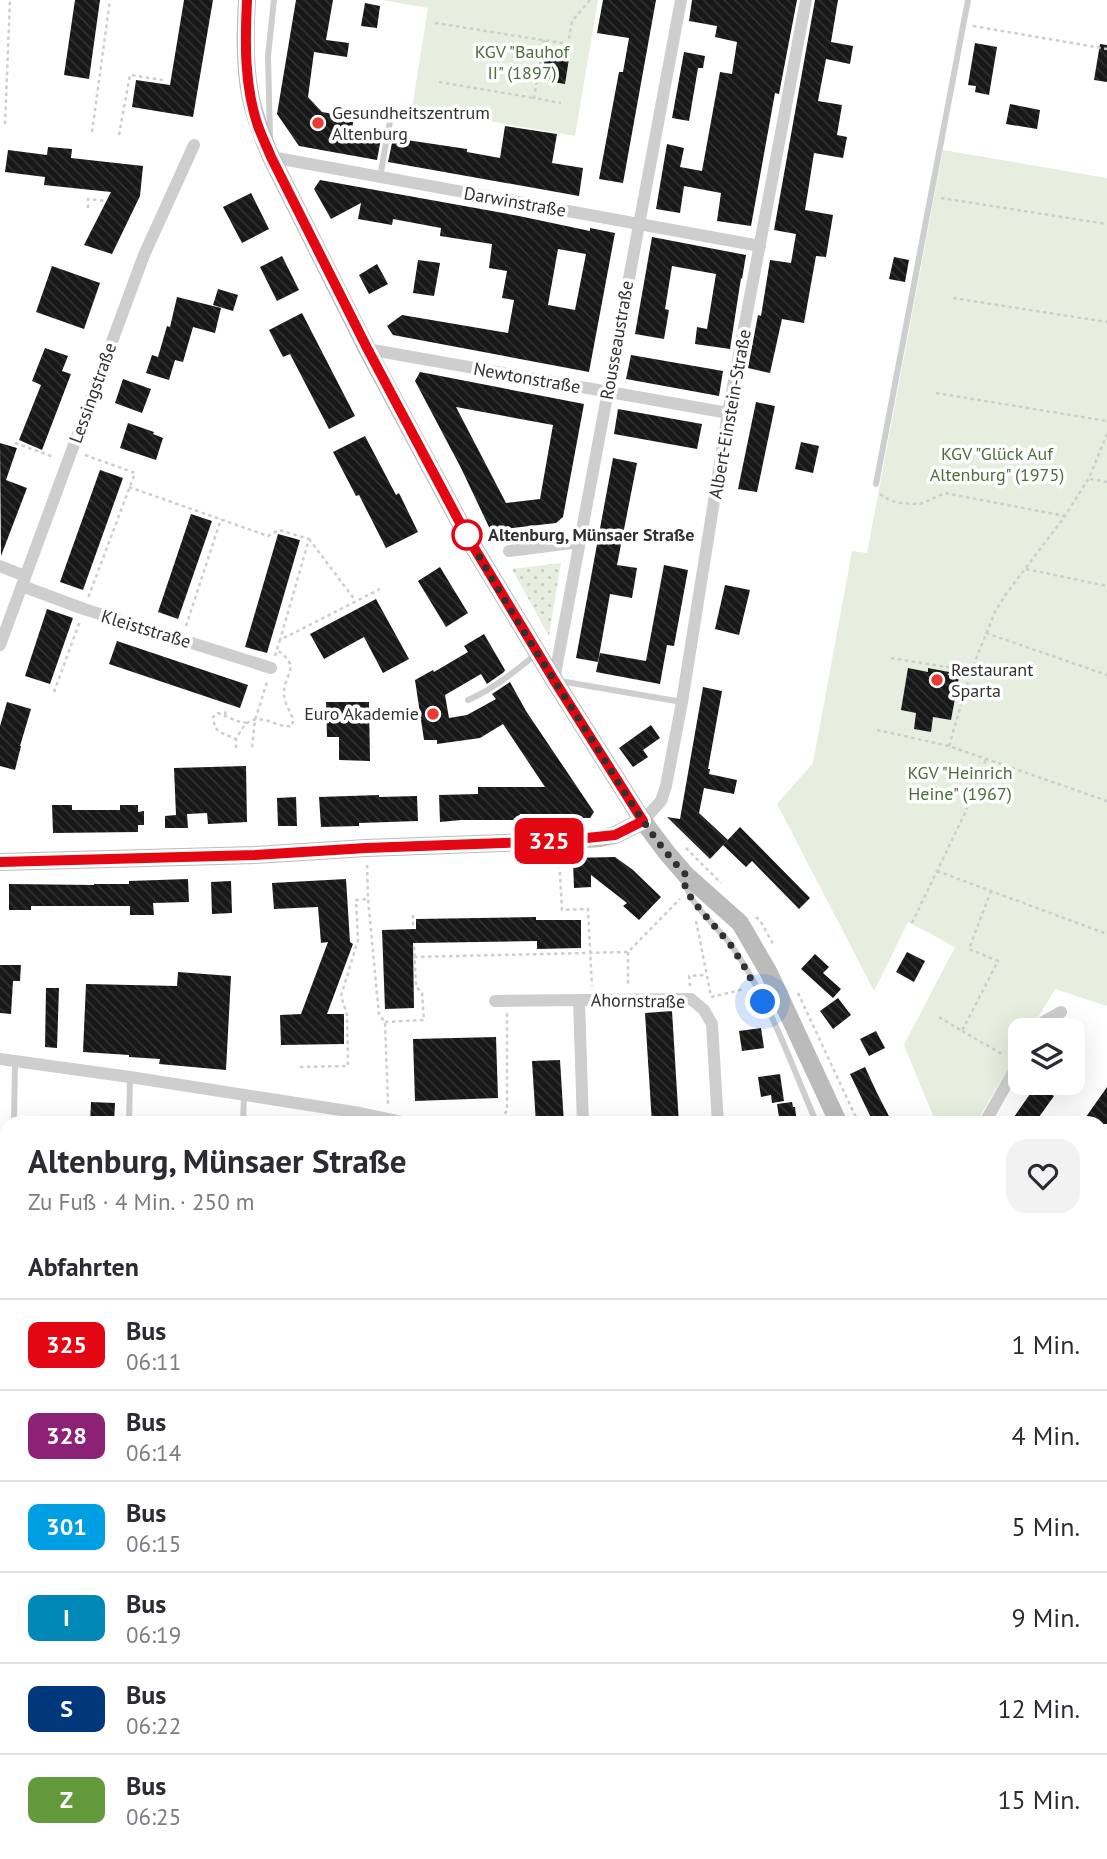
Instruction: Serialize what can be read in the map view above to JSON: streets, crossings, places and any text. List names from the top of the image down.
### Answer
{
  "streets": {
    "street": [
      "Darwinstraße",
      "Rousseaustraße",
      "Newtonstraße",
      "Lessingstraße",
      "Albert-Einstein-Straße",
      "Kleiststraße",
      "Ahornstraße"
    ]
  },
  "crossings": [
    ["Darwinstraße", "Rousseaustraße"],
    ["Darwinstraße", "Albert-Einstein-Straße"],
    ["Rousseaustraße", "Newtonstraße"],
    ["Newtonstraße", "Albert-Einstein-Straße"],
    ["Lessingstraße", "Kleiststraße"]
  ],
  "parks": ["KGV \"Bauhof II\" (1897)", "KGV \"Glück Auf Altenburg\" (1975)", "KGV \"Heinrich Heine\" (1967)"],
  "places": [
    "Gesundheitszentrum Altenburg",
    "Altenburg, Münsaer Straße",
    "Restaurant Sparta",
    "Euro Akademie"
  ],
  "lines": ["bus line 325"],
  "page": {
    "on_map": "325",
    "heading": [
      ["Altenburg, Münsaer Straße", "Zu Fuß · 4 Min. · 250 m"],
      "Abfahrten"
    ],
    "list": [
      {
        "mark": "325",
        "name": "Bus",
        "note": "06:11",
        "value": "1 Min."
      },
      {
        "mark": "328",
        "name": "Bus",
        "note": "06:14",
        "value": "4 Min."
      },
      {
        "mark": "301",
        "name": "Bus",
        "note": "06:15",
        "value": "5 Min."
      },
      {
        "mark": "I",
        "name": "Bus",
        "note": "06:19",
        "value": "9 Min."
      },
      {
        "mark": "S",
        "name": "Bus",
        "note": "06:22",
        "value": "12 Min."
      },
      {
        "mark": "Z",
        "name": "Bus",
        "note": "06:25",
        "value": "15 Min."
      }
    ]
  }
}
